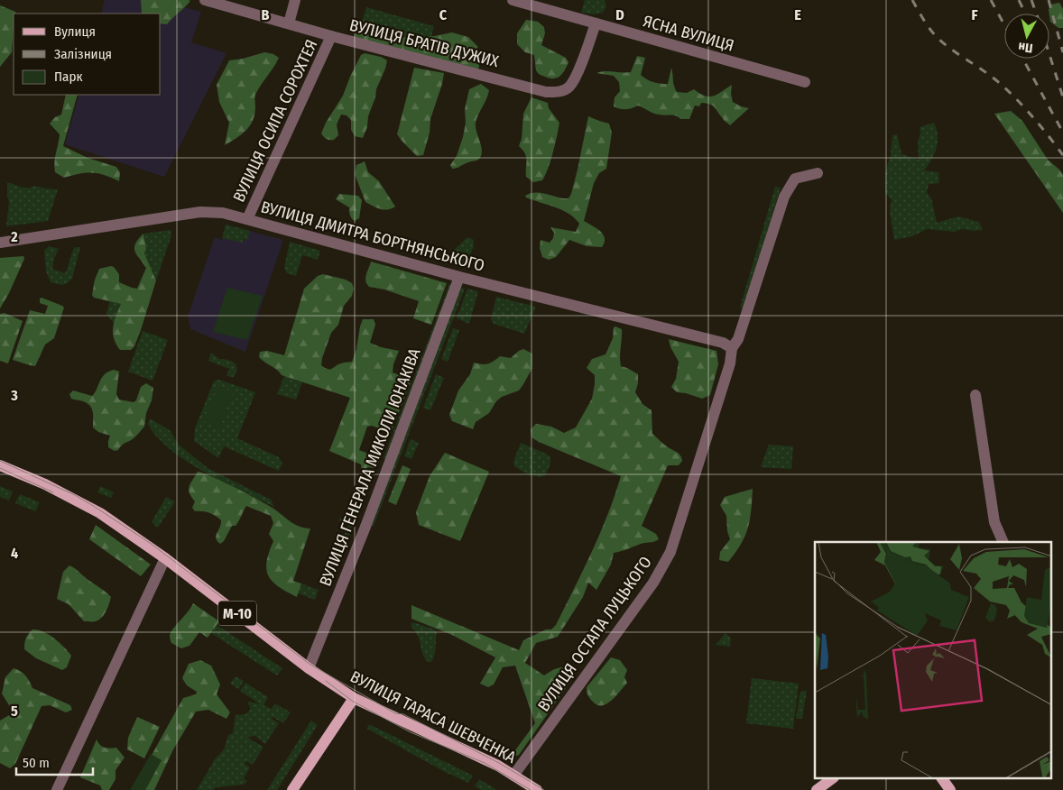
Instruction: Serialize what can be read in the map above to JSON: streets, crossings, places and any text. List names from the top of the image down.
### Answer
{
  "streets": {
    "main road": ["М-10", "ВУЛИЦЯ ТАРАСА ШЕВЧЕНКА"],
    "street": [
      "ЯСНА ВУЛИЦЯ",
      "ВУЛИЦЯ БРАТІВ ДУЖИХ",
      "ВУЛИЦЯ ОСИПА СОРОХТЕЯ",
      "ВУЛИЦЯ ДМИТРА БОРТНЯНСЬКОГО",
      "ВУЛИЦЯ ГЕНЕРАЛА МИКОЛИ ЮНАКІВА",
      "ВУЛИЦЯ ОСТАПА ЛУЦЬКОГО"
    ]
  },
  "crossings": [
    ["ЯСНА ВУЛИЦЯ", "ВУЛИЦЯ БРАТІВ ДУЖИХ"],
    ["ВУЛИЦЯ БРАТІВ ДУЖИХ", "ВУЛИЦЯ ОСИПА СОРОХТЕЯ"],
    ["ВУЛИЦЯ ОСИПА СОРОХТЕЯ", "ВУЛИЦЯ ДМИТРА БОРТНЯНСЬКОГО"],
    ["ВУЛИЦЯ ДМИТРА БОРТНЯНСЬКОГО", "ВУЛИЦЯ ГЕНЕРАЛА МИКОЛИ ЮНАКІВА"],
    ["ВУЛИЦЯ ДМИТРА БОРТНЯНСЬКОГО", "ВУЛИЦЯ ОСТАПА ЛУЦЬКОГО"],
    ["ВУЛИЦЯ ГЕНЕРАЛА МИКОЛИ ЮНАКІВА", "ВУЛИЦЯ ТАРАСА ШЕВЧЕНКА"],
    ["ВУЛИЦЯ ОСТАПА ЛУЦЬКОГО", "ВУЛИЦЯ ТАРАСА ШЕВЧЕНКА"]
  ],
  "legend": ["Вулиця", "Залізниця", "Парк"],
  "scale_bar": "50 m",
  "north": "bottom",
  "grid": {
    "columns": [
      "B",
      "C",
      "D",
      "E",
      "F"
    ],
    "rows": [
      "2",
      "3",
      "4",
      "5"
    ]
  }
}
